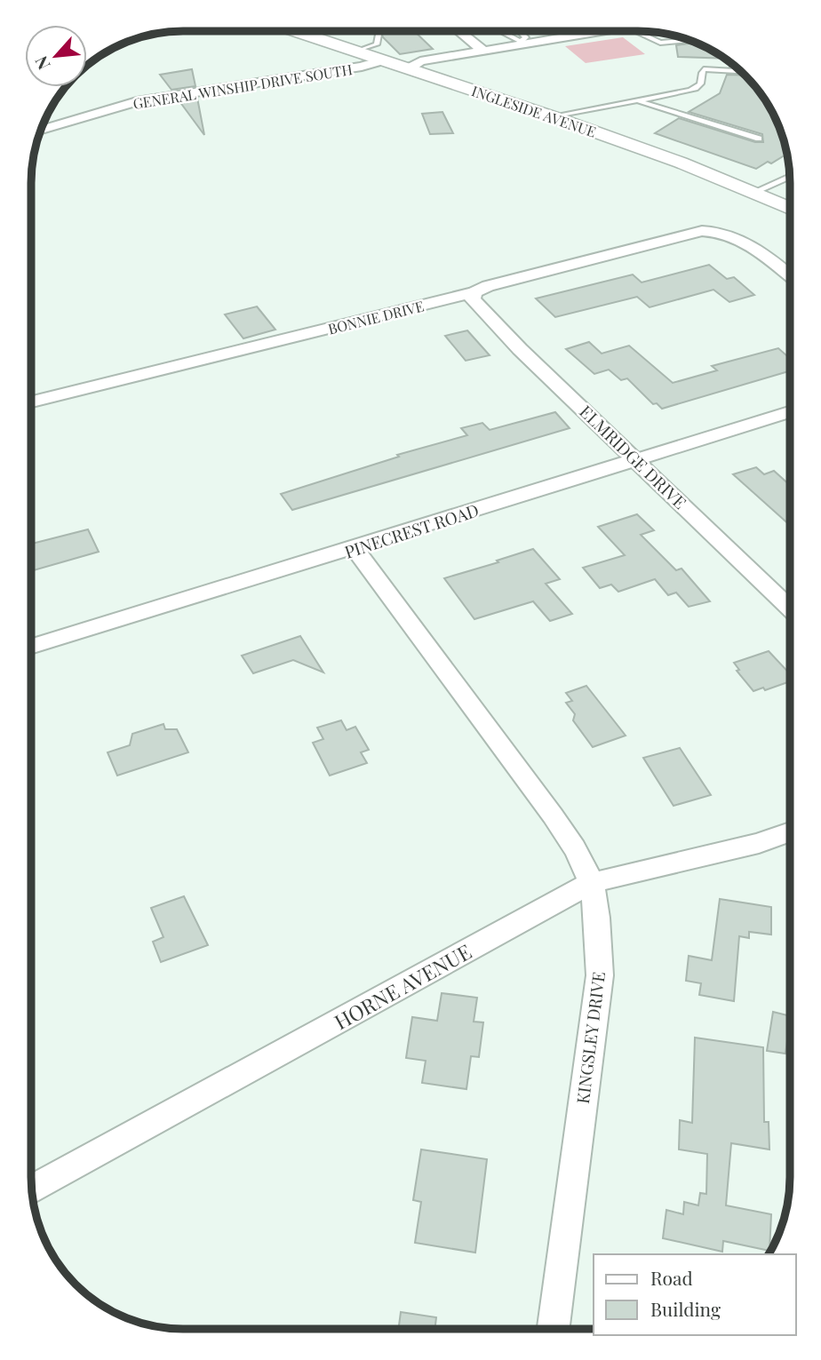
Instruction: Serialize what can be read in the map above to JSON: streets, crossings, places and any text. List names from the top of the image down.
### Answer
{
  "streets": {
    "street": [
      "GENERAL WINSHIP DRIVE SOUTH",
      "INGLESIDE AVENUE",
      "BONNIE DRIVE",
      "ELMRIDGE DRIVE",
      "PINECREST ROAD",
      "HORNE AVENUE",
      "KINGSLEY DRIVE"
    ]
  },
  "crossings": [
    ["GENERAL WINSHIP DRIVE SOUTH", "INGLESIDE AVENUE"],
    ["BONNIE DRIVE", "ELMRIDGE DRIVE"],
    ["ELMRIDGE DRIVE", "PINECREST ROAD"],
    ["PINECREST ROAD", "KINGSLEY DRIVE"],
    ["HORNE AVENUE", "KINGSLEY DRIVE"]
  ],
  "legend": ["Road", "Building"],
  "north": "bottom left"
}
